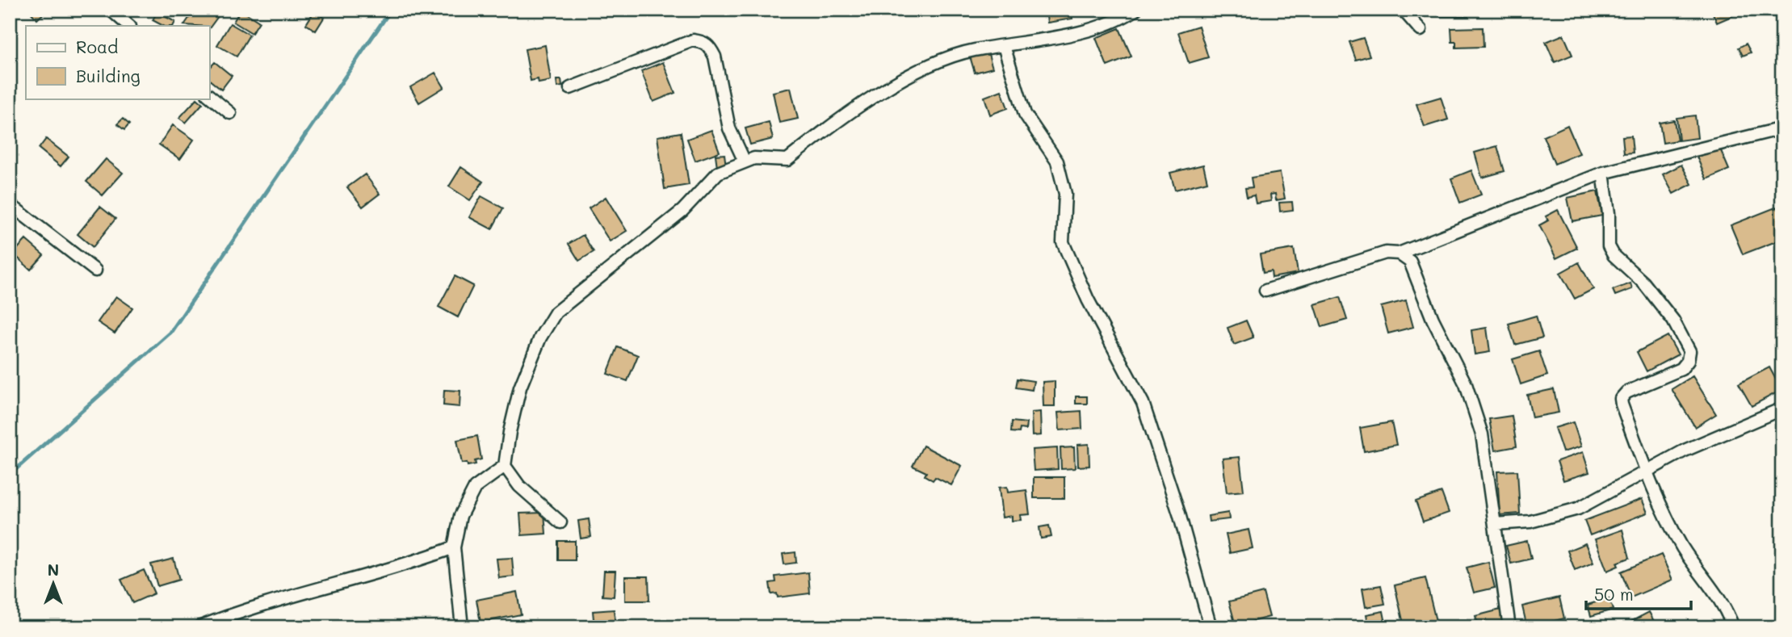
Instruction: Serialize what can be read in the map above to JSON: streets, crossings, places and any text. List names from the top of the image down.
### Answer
{
  "legend": ["Road", "Building"],
  "scale_bar": "50 m",
  "north": "top"
}
